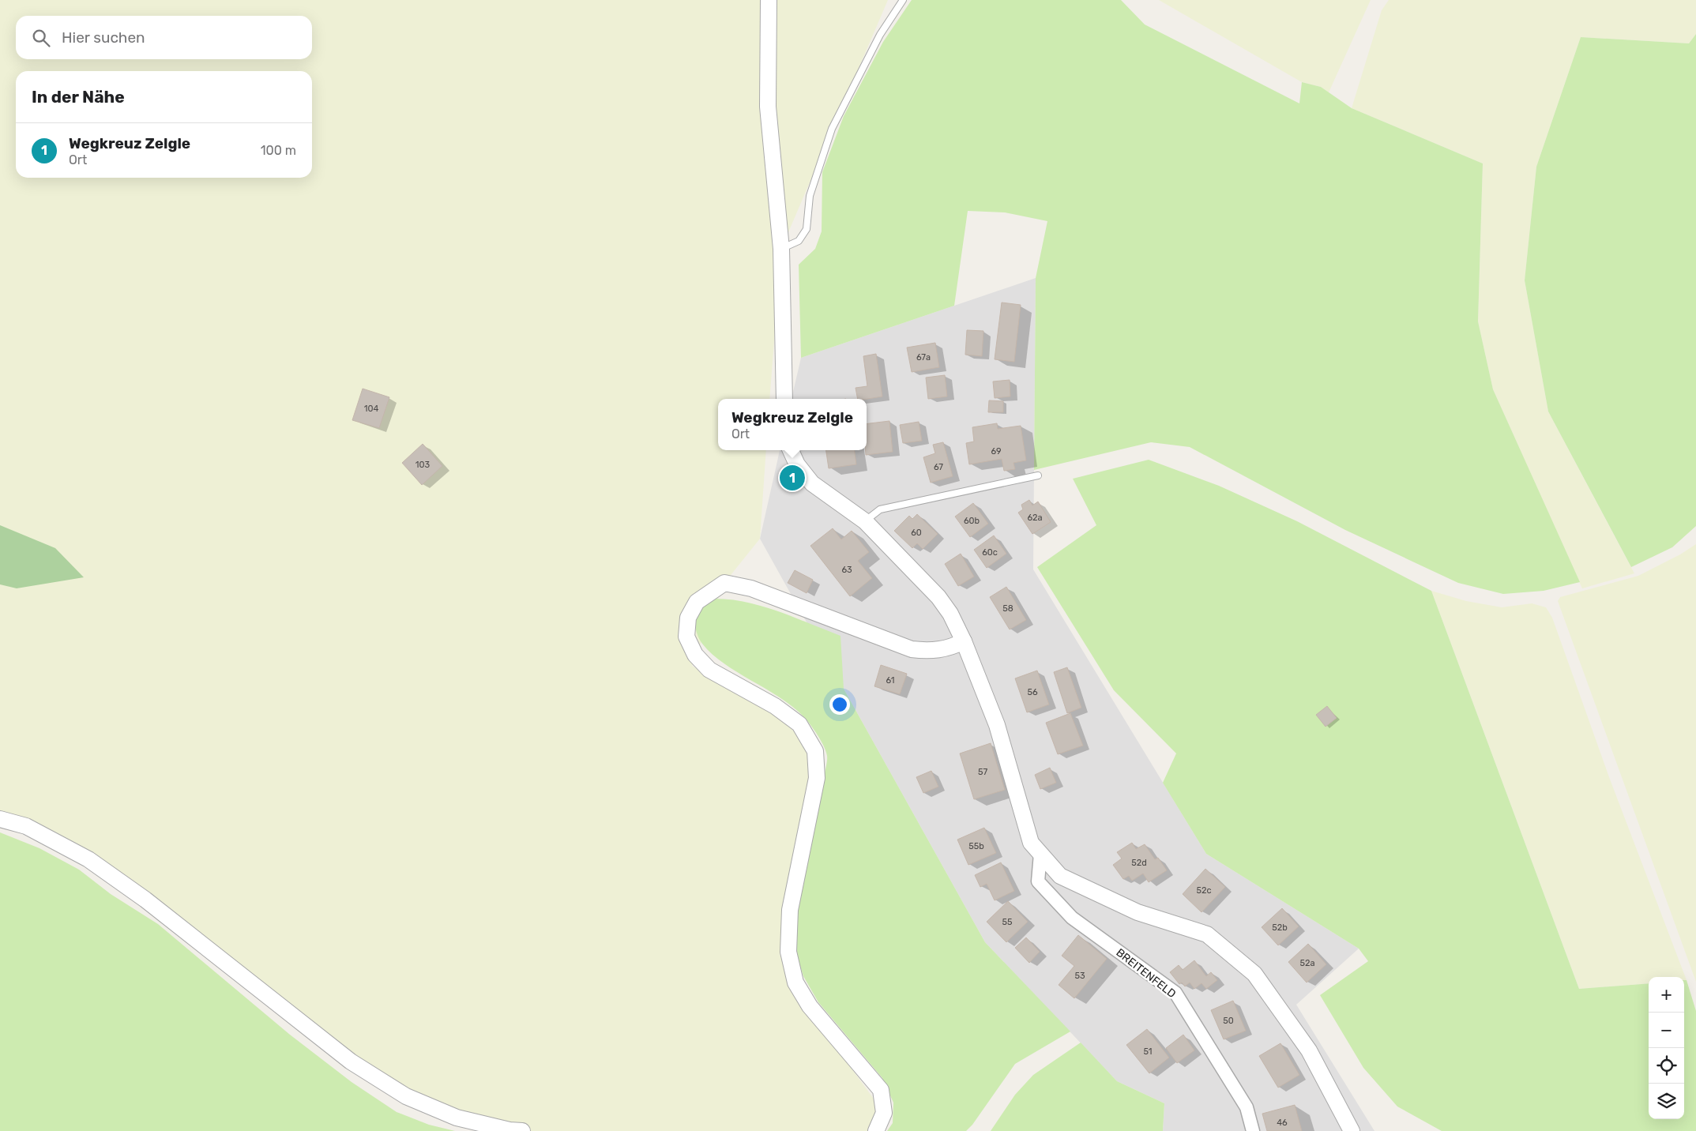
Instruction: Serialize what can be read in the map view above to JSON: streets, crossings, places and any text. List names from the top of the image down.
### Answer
{
  "streets": {
    "street": ["BREITENFELD"]
  },
  "house_numbers": [
    "67a",
    "104",
    "69",
    "103",
    "67",
    "62a",
    "60b",
    "60",
    "60c",
    "63",
    "58",
    "61",
    "56",
    "57",
    "55b",
    "52d",
    "52c",
    "55",
    "52b",
    "52a",
    "53",
    "50",
    "51",
    "46"
  ],
  "page": {
    "search": "Hier suchen",
    "heading": "In der Nähe",
    "list": [
      {
        "mark": "1",
        "name": "Wegkreuz Zelgle",
        "note": "Ort",
        "value": "100 m"
      }
    ],
    "popup": ["Wegkreuz Zelgle", "Ort"],
    "pins": "1",
    "map_buttons": ["+", "−"]
  }
}
